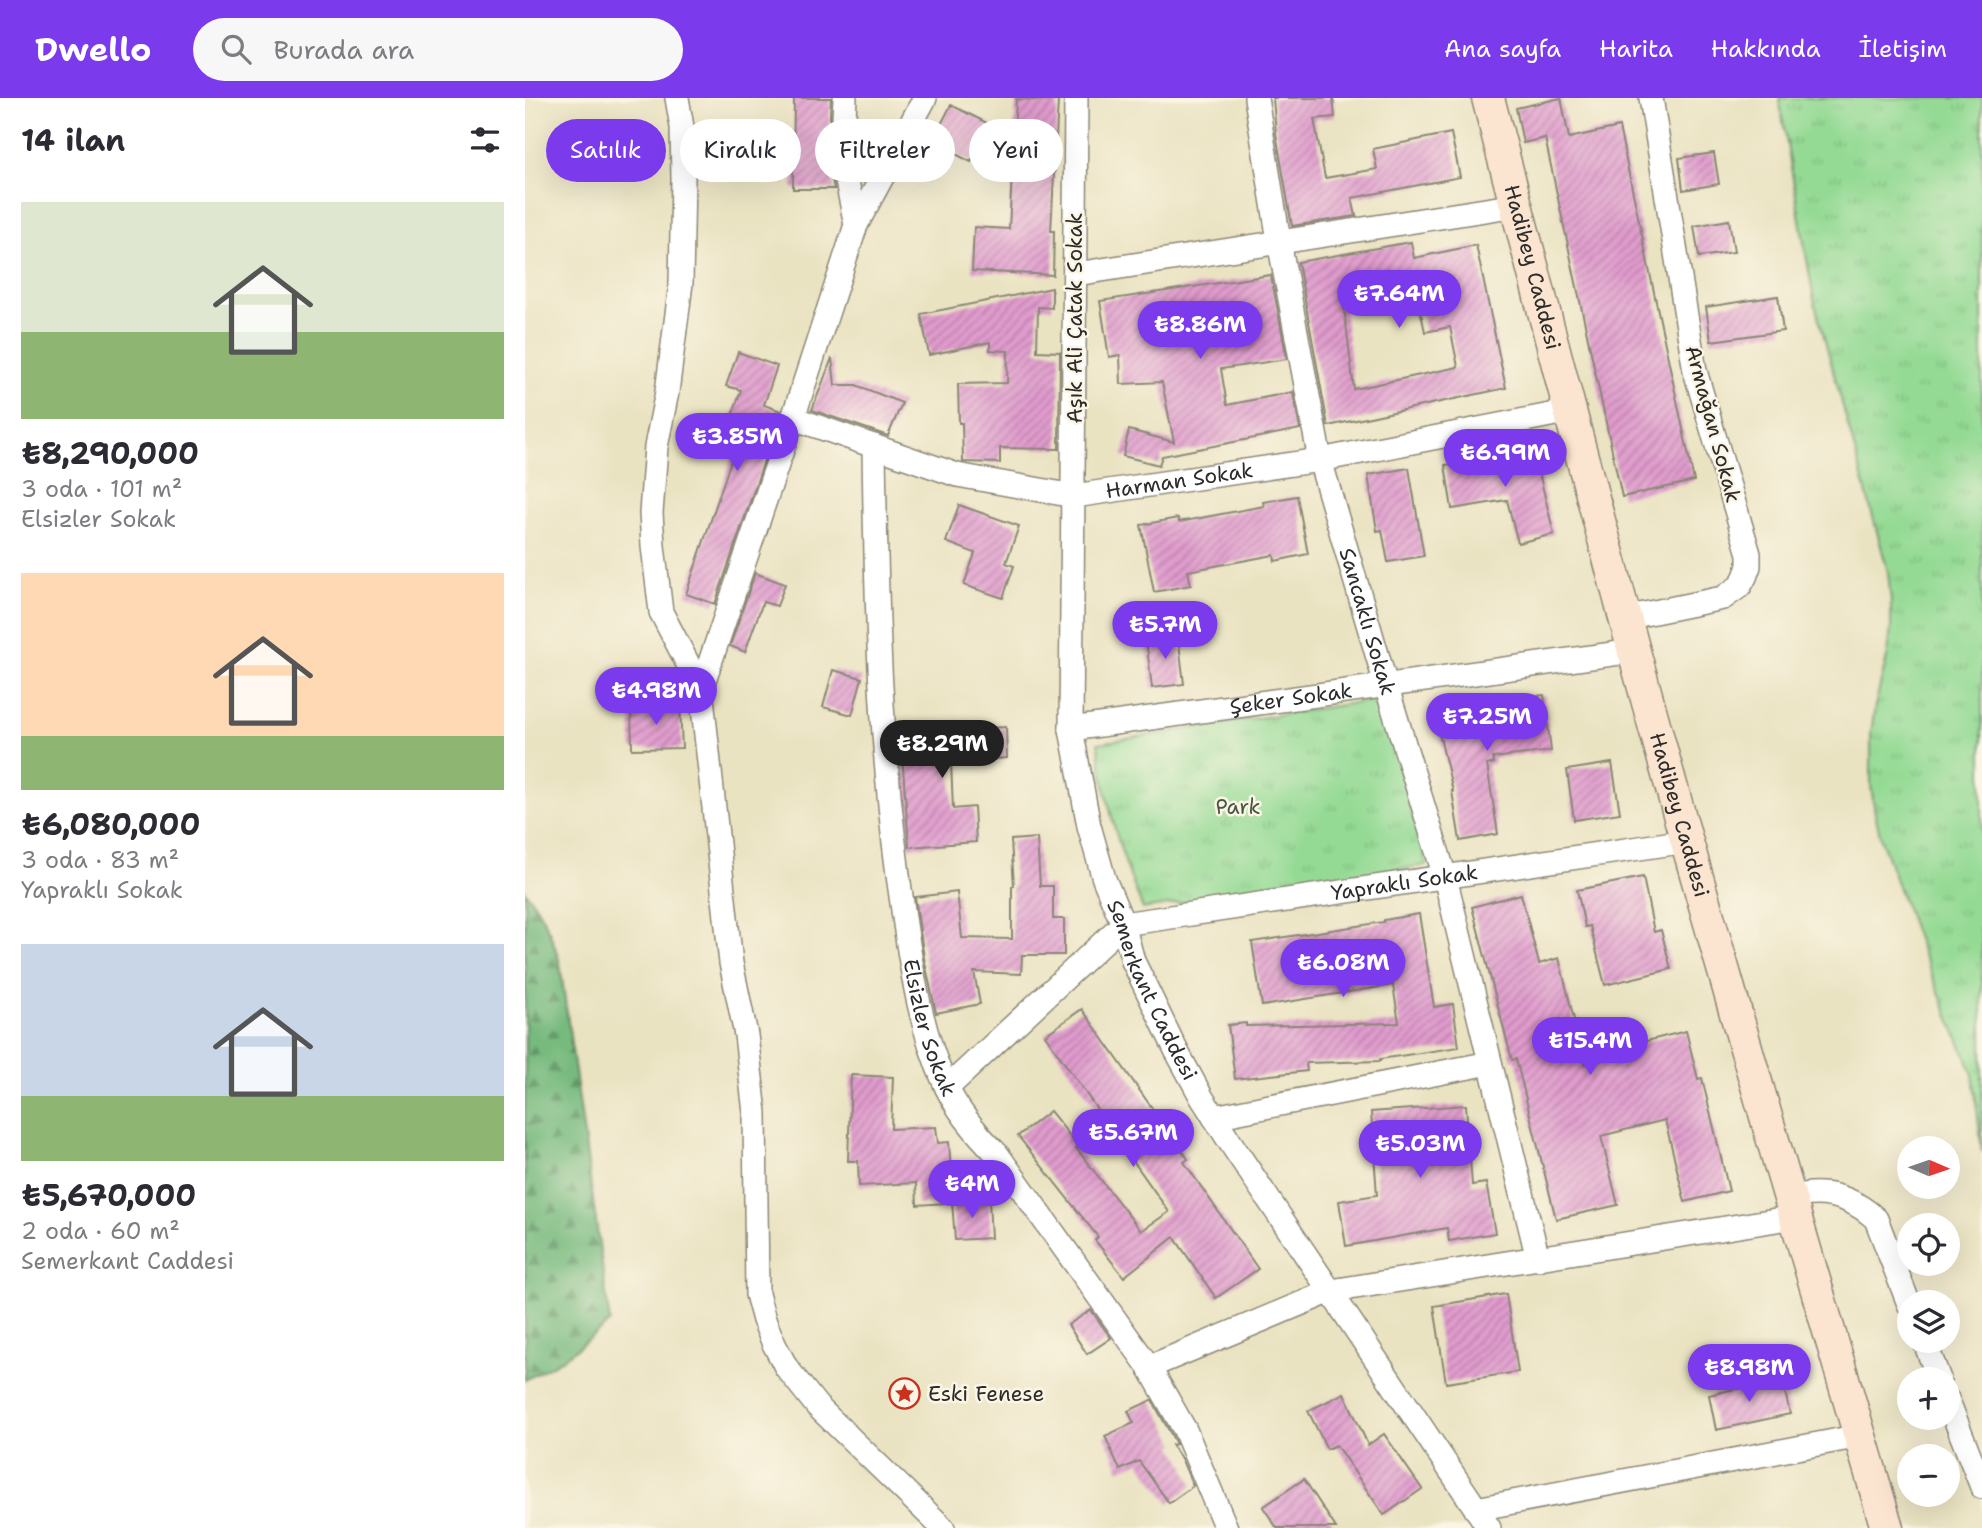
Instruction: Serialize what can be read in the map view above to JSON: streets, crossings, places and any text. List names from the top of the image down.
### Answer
{
  "streets": {
    "main road": ["Hadibey Caddesi"],
    "street": [
      "Aşık Ali Çatak Sokak",
      "Armağan Sokak",
      "Harman Sokak",
      "Sancaklı Sokak",
      "Şeker Sokak",
      "Yapraklı Sokak",
      "Semerkant Caddesi",
      "Elsizler Sokak"
    ]
  },
  "crossings": [
    ["Hadibey Caddesi", "Armağan Sokak"],
    ["Hadibey Caddesi", "Harman Sokak"],
    ["Hadibey Caddesi", "Şeker Sokak"],
    ["Hadibey Caddesi", "Yapraklı Sokak"],
    ["Aşık Ali Çatak Sokak", "Harman Sokak"],
    ["Aşık Ali Çatak Sokak", "Semerkant Caddesi"],
    ["Harman Sokak", "Sancaklı Sokak"],
    ["Harman Sokak", "Semerkant Caddesi"],
    ["Harman Sokak", "Elsizler Sokak"],
    ["Sancaklı Sokak", "Şeker Sokak"],
    ["Sancaklı Sokak", "Yapraklı Sokak"],
    ["Şeker Sokak", "Semerkant Caddesi"],
    ["Yapraklı Sokak", "Semerkant Caddesi"]
  ],
  "parks": ["Park"],
  "places": {
    "place": ["Eski Fenese"]
  },
  "north": "right",
  "page": {
    "header": "Dwello",
    "search": "Burada ara",
    "nav": [
      "Ana sayfa",
      "Harita",
      "Hakkında",
      "İletişim"
    ],
    "heading": "14 ilan",
    "chip": [
      "Satılık",
      "Kiralık",
      "Filtreler",
      "Yeni"
    ],
    "list": [
      {
        "name": "₺8,290,000",
        "note": "3 oda · 101 m² · Elsizler Sokak"
      },
      {
        "name": "₺6,080,000",
        "note": "3 oda · 83 m² · Yapraklı Sokak"
      },
      {
        "name": "₺5,670,000",
        "note": "2 oda · 60 m² · Semerkant Caddesi"
      }
    ],
    "price": [
      "₺7.64M",
      "₺8.86M",
      "₺3.85M",
      "₺6.99M",
      "₺5.7M",
      "₺4.98M",
      "₺7.25M",
      "₺8.29M",
      "₺6.08M",
      "₺15.4M",
      "₺5.67M",
      "₺5.03M",
      "₺4M",
      "₺8.98M"
    ],
    "map_buttons": ["+", "−"]
  }
}
